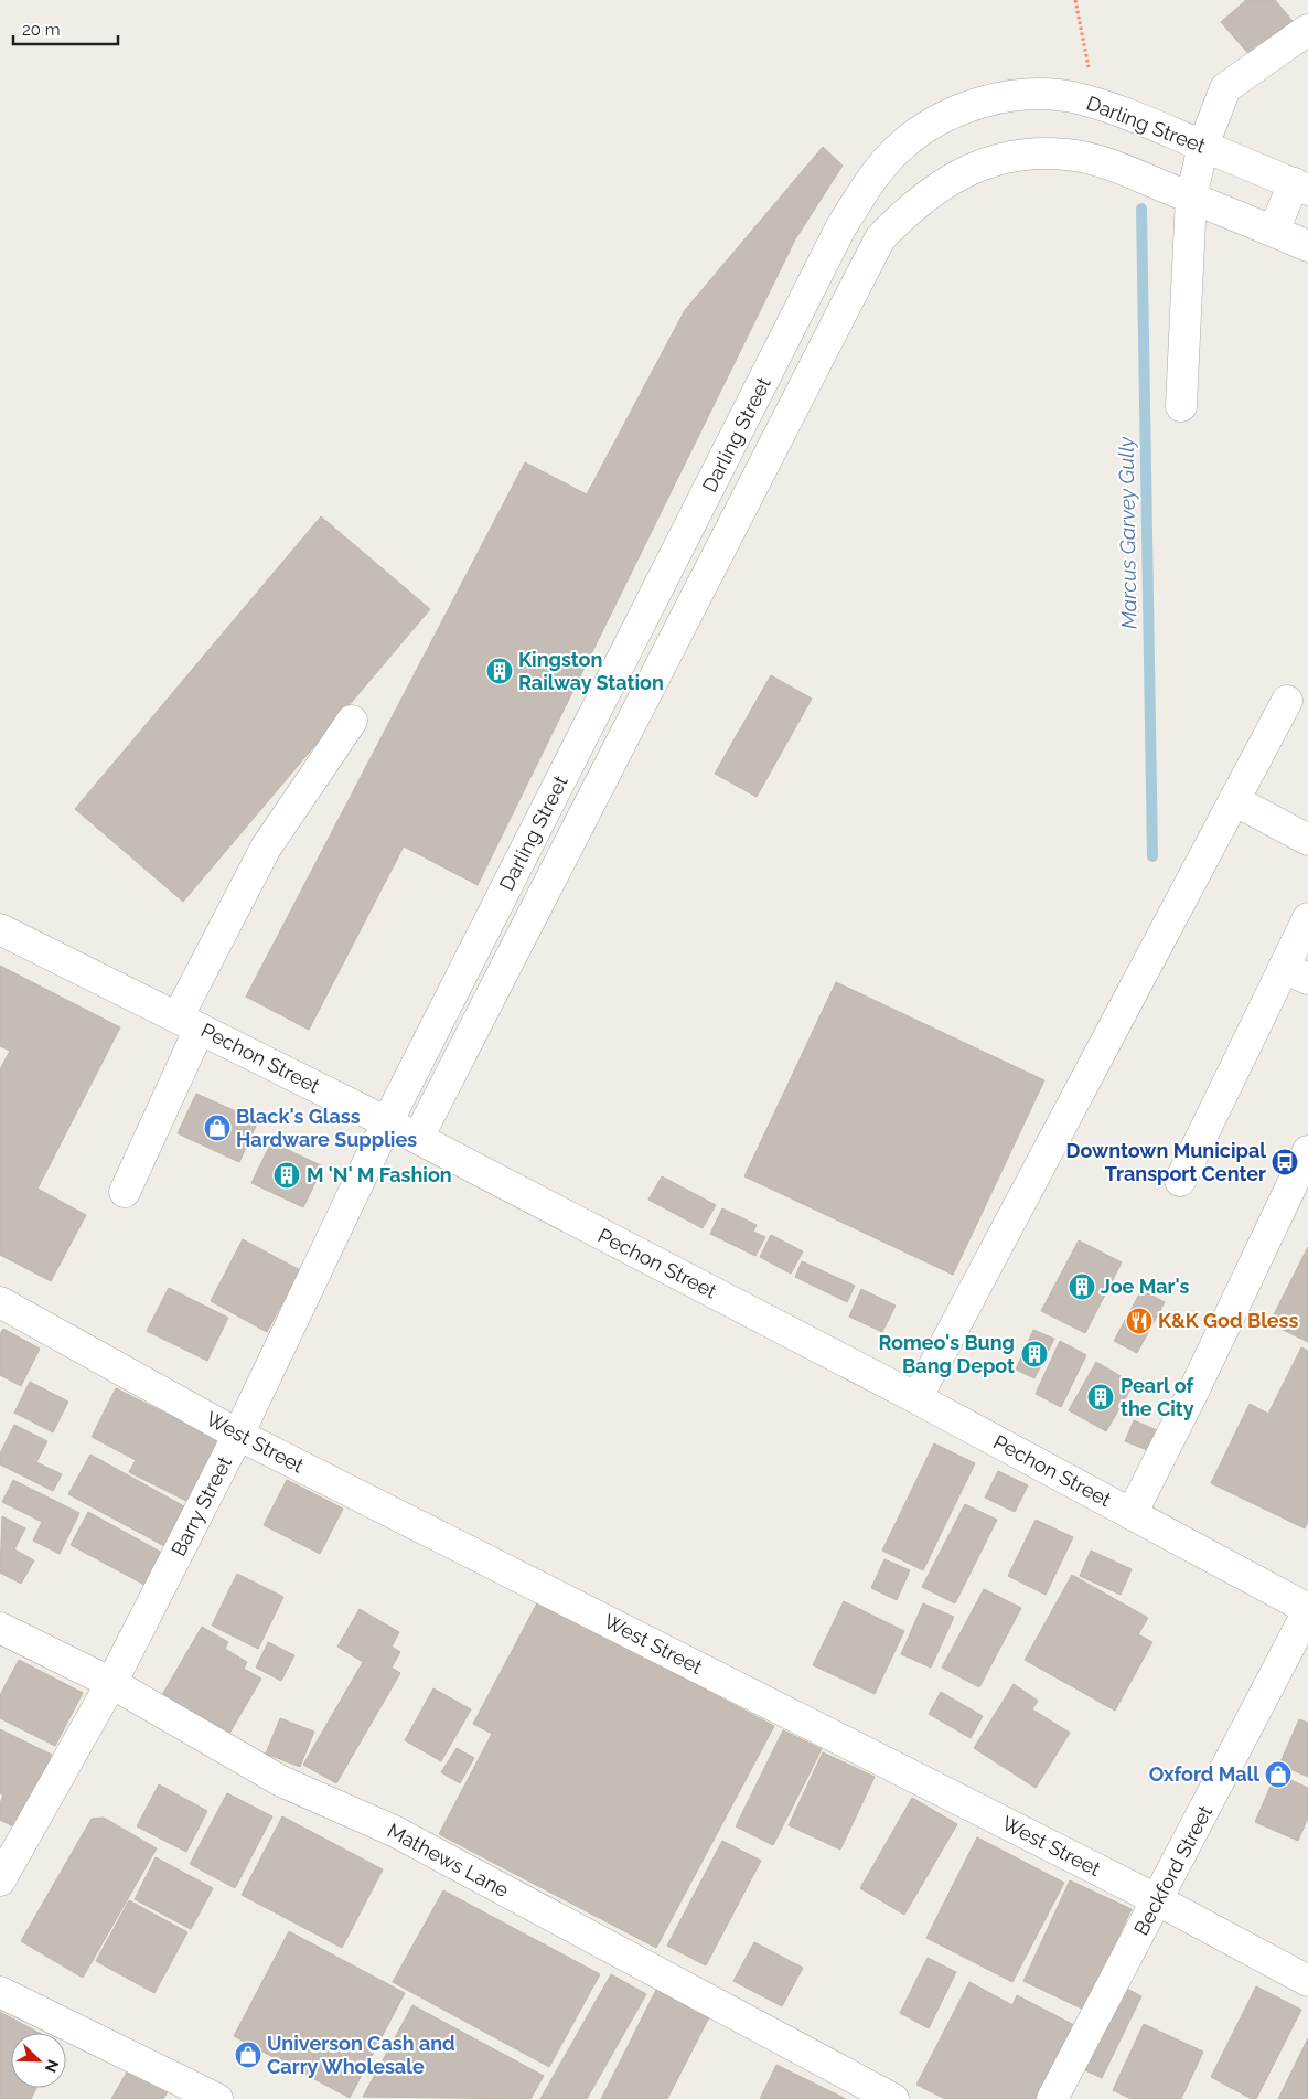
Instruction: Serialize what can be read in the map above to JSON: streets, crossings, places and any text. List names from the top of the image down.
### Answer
{
  "streets": {
    "street": [
      "Darling Street",
      "Pechon Street",
      "West Street",
      "Barry Street",
      "Mathews Lane",
      "Beckford Street"
    ]
  },
  "crossings": [
    ["Darling Street", "Pechon Street"],
    ["Darling Street", "Barry Street"],
    ["Pechon Street", "Barry Street"],
    ["Pechon Street", "Beckford Street"],
    ["West Street", "Barry Street"],
    ["West Street", "Beckford Street"],
    ["Barry Street", "Mathews Lane"]
  ],
  "water": ["Marcus Garvey Gully"],
  "places": {
    "building": [
      "Kingston Railway Station",
      "M 'N' M Fashion",
      "Joe Mar's",
      "Romeo's Bung Bang Depot",
      "Pearl of the City"
    ],
    "shop": ["Black's Glass Hardware Supplies", "Oxford Mall", "Universon Cash and Carry Wholesale"],
    "bus stop": ["Downtown Municipal Transport Center"],
    "restaurant": ["K&K God Bless"]
  },
  "scale_bar": "20 m",
  "north": "bottom right"
}
